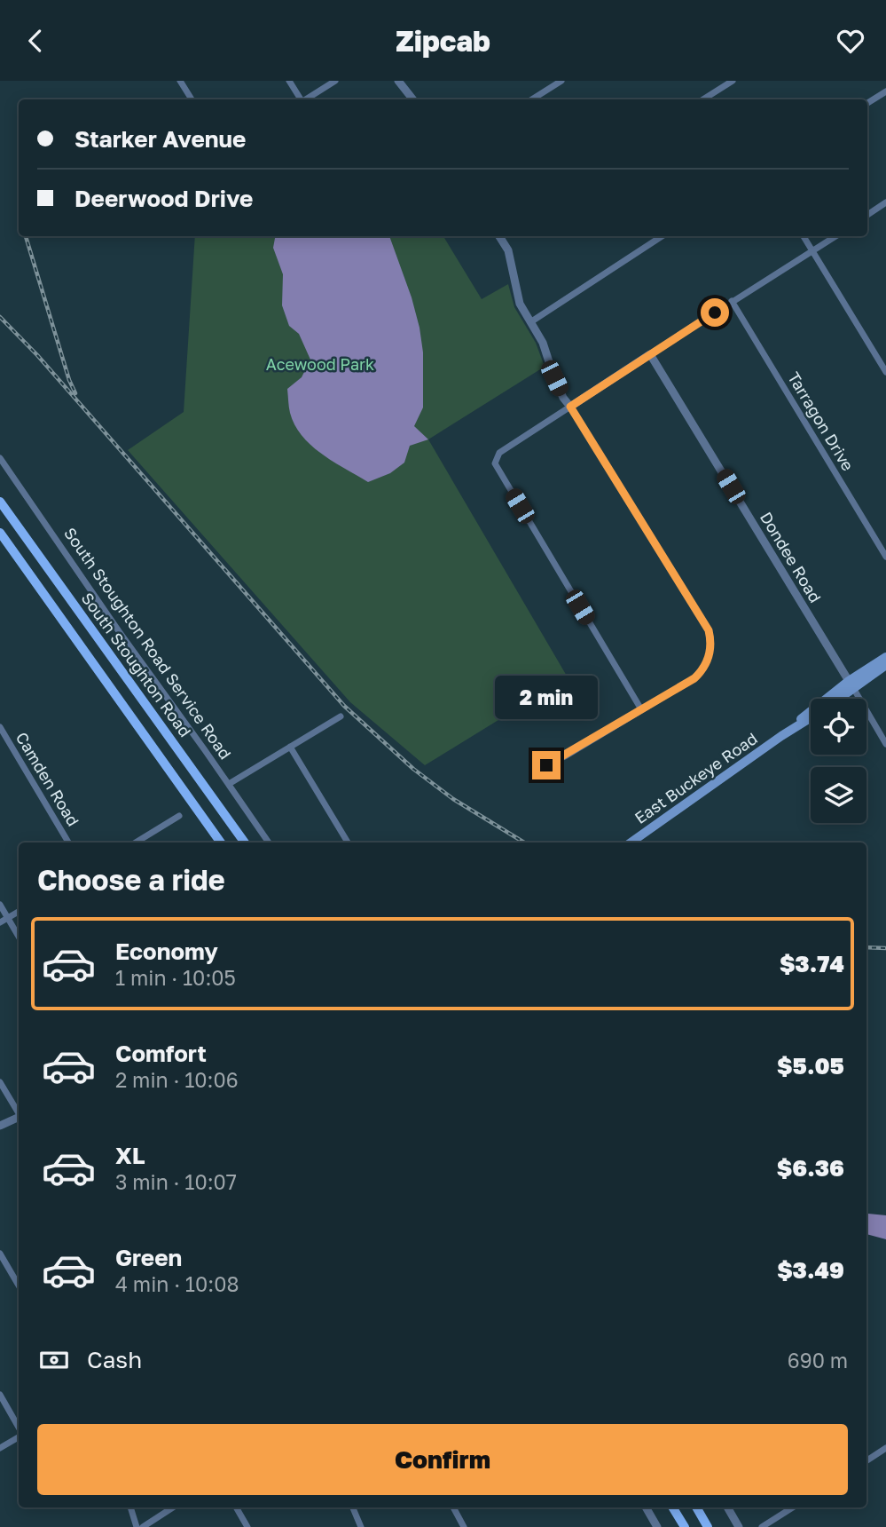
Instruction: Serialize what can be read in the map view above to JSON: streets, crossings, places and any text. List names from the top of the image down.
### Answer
{
  "streets": {
    "main road": ["South Stoughton Road", "East Buckeye Road"],
    "street": [
      "Tarragon Drive",
      "Dondee Road",
      "South Stoughton Road Service Road",
      "Camden Road"
    ]
  },
  "crossings": [
    ["Dondee Road", "East Buckeye Road"]
  ],
  "parks": ["Acewood Park"],
  "page": {
    "header": "Zipcab",
    "banner": ["Starker Avenue", "Deerwood Drive"],
    "bubble": "2 min",
    "heading": "Choose a ride",
    "list": [
      {
        "name": "Economy",
        "note": "1 min · 10:05",
        "value": "$3.74"
      },
      {
        "name": "Comfort",
        "note": "2 min · 10:06",
        "value": "$5.05"
      },
      {
        "name": "XL",
        "note": "3 min · 10:07",
        "value": "$6.36"
      },
      {
        "name": "Green",
        "note": "4 min · 10:08",
        "value": "$3.49"
      }
    ],
    "pay": ["Cash", "690 m"],
    "buttons": "Confirm"
  }
}
